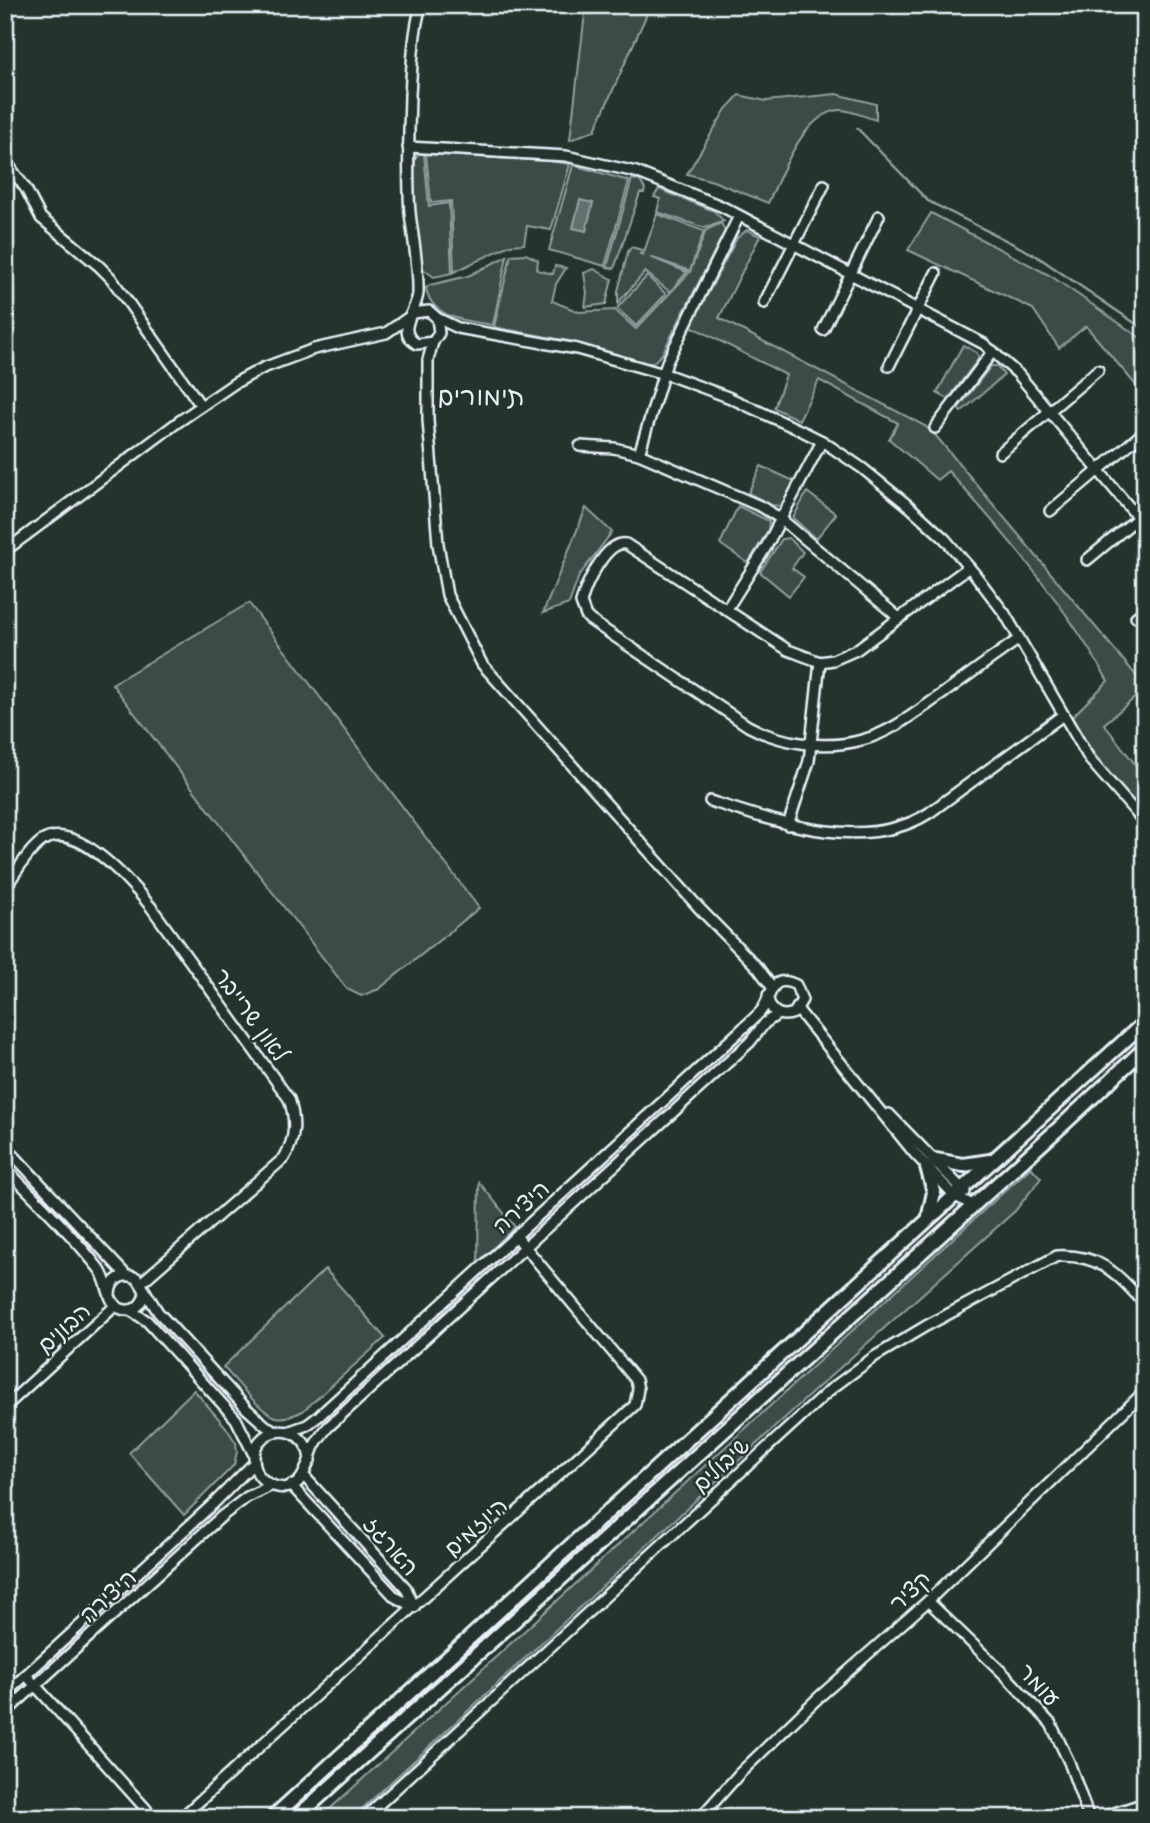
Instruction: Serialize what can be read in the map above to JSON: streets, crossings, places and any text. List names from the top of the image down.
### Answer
{
  "streets": {
    "street": [
      "לאון שרייבר",
      "היצירה",
      "הבונים",
      "שיבולים",
      "היוזמים",
      "הארגז",
      "קציר",
      "עומר"
    ]
  },
  "crossings": [
    ["לאון שרייבר", "הבונים"],
    ["היצירה", "היוזמים"],
    ["היצירה", "הארגז"],
    ["היוזמים", "הארגז"],
    ["קציר", "עומר"]
  ],
  "districts": ["תימורים"]
}
